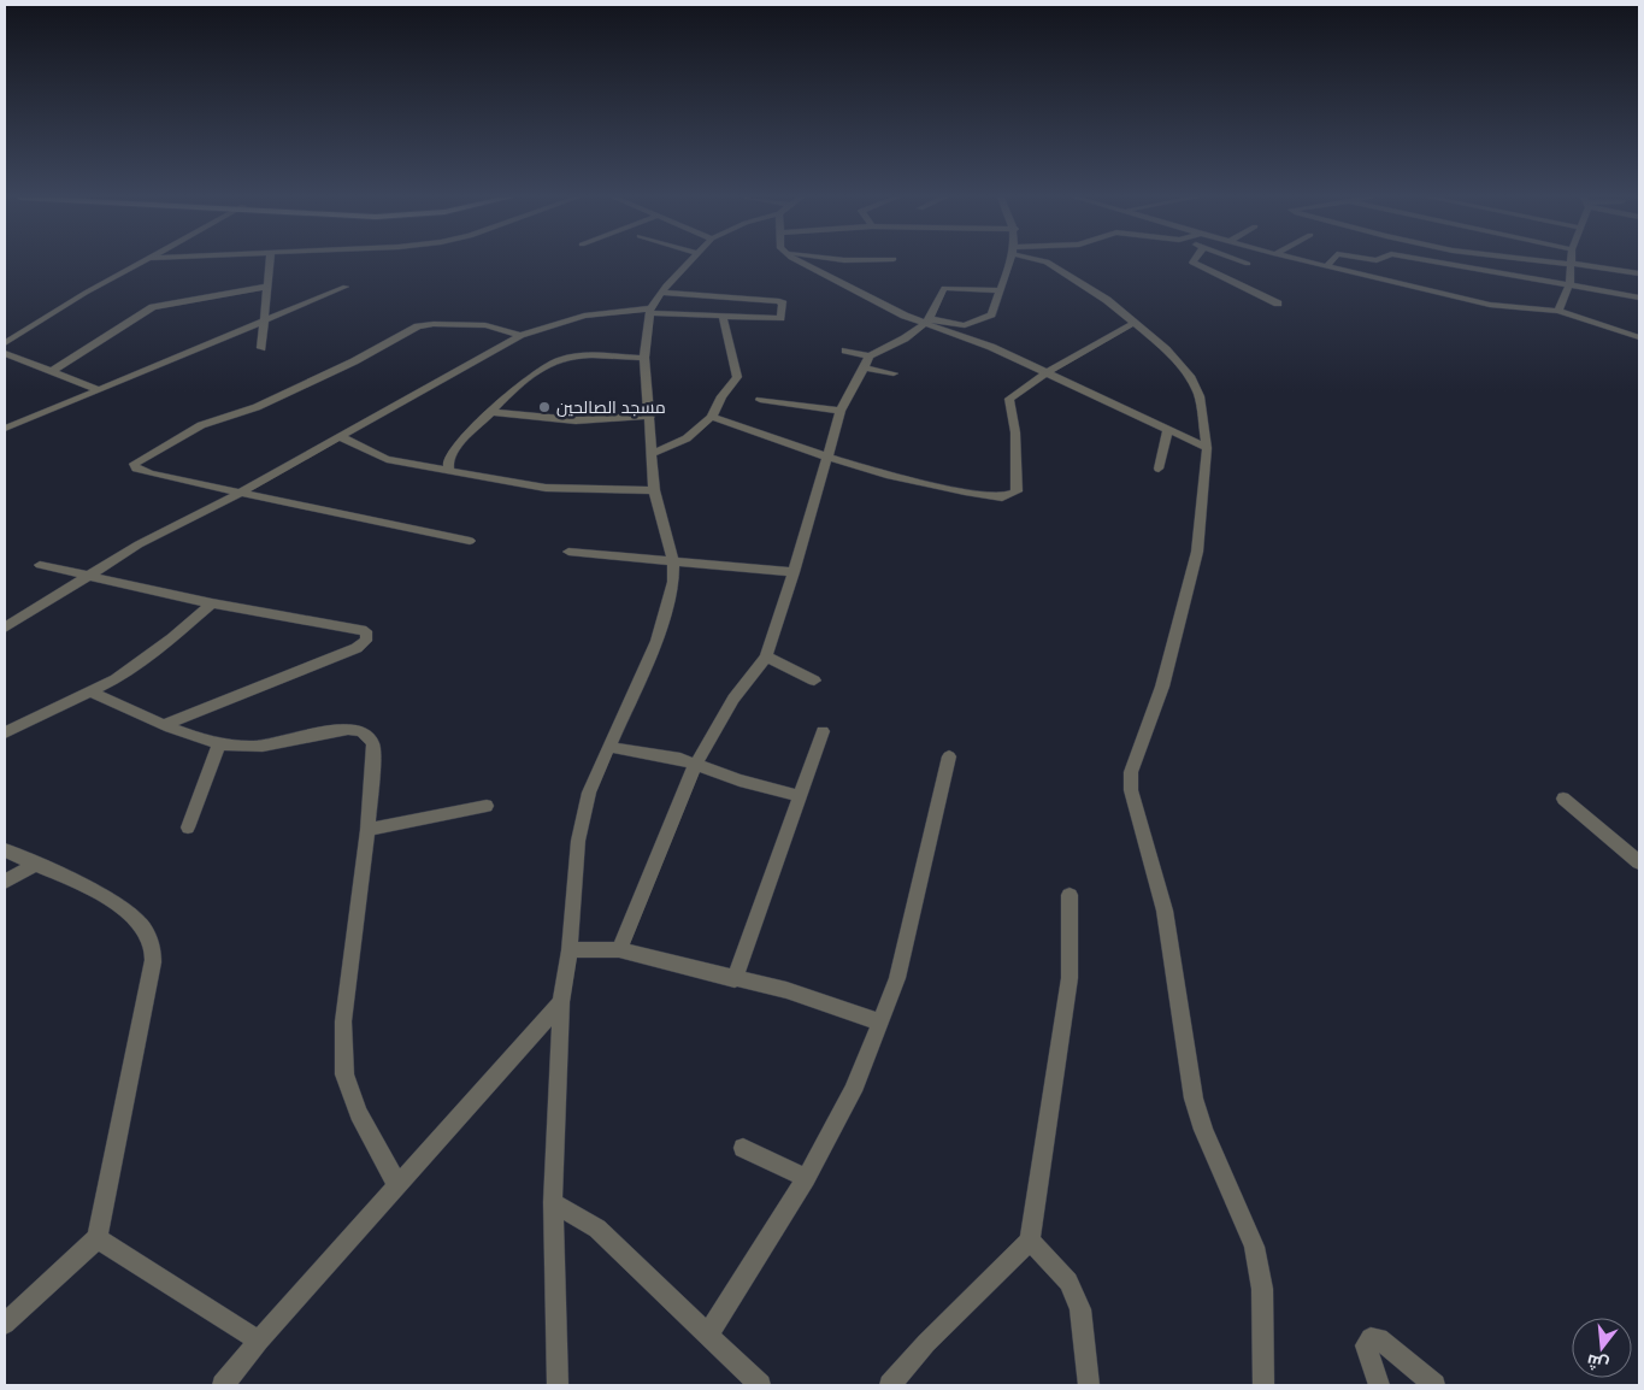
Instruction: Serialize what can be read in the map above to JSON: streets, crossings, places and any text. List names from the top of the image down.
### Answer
{
  "places": ["مسجد الصالحين"],
  "north": "bottom"
}
